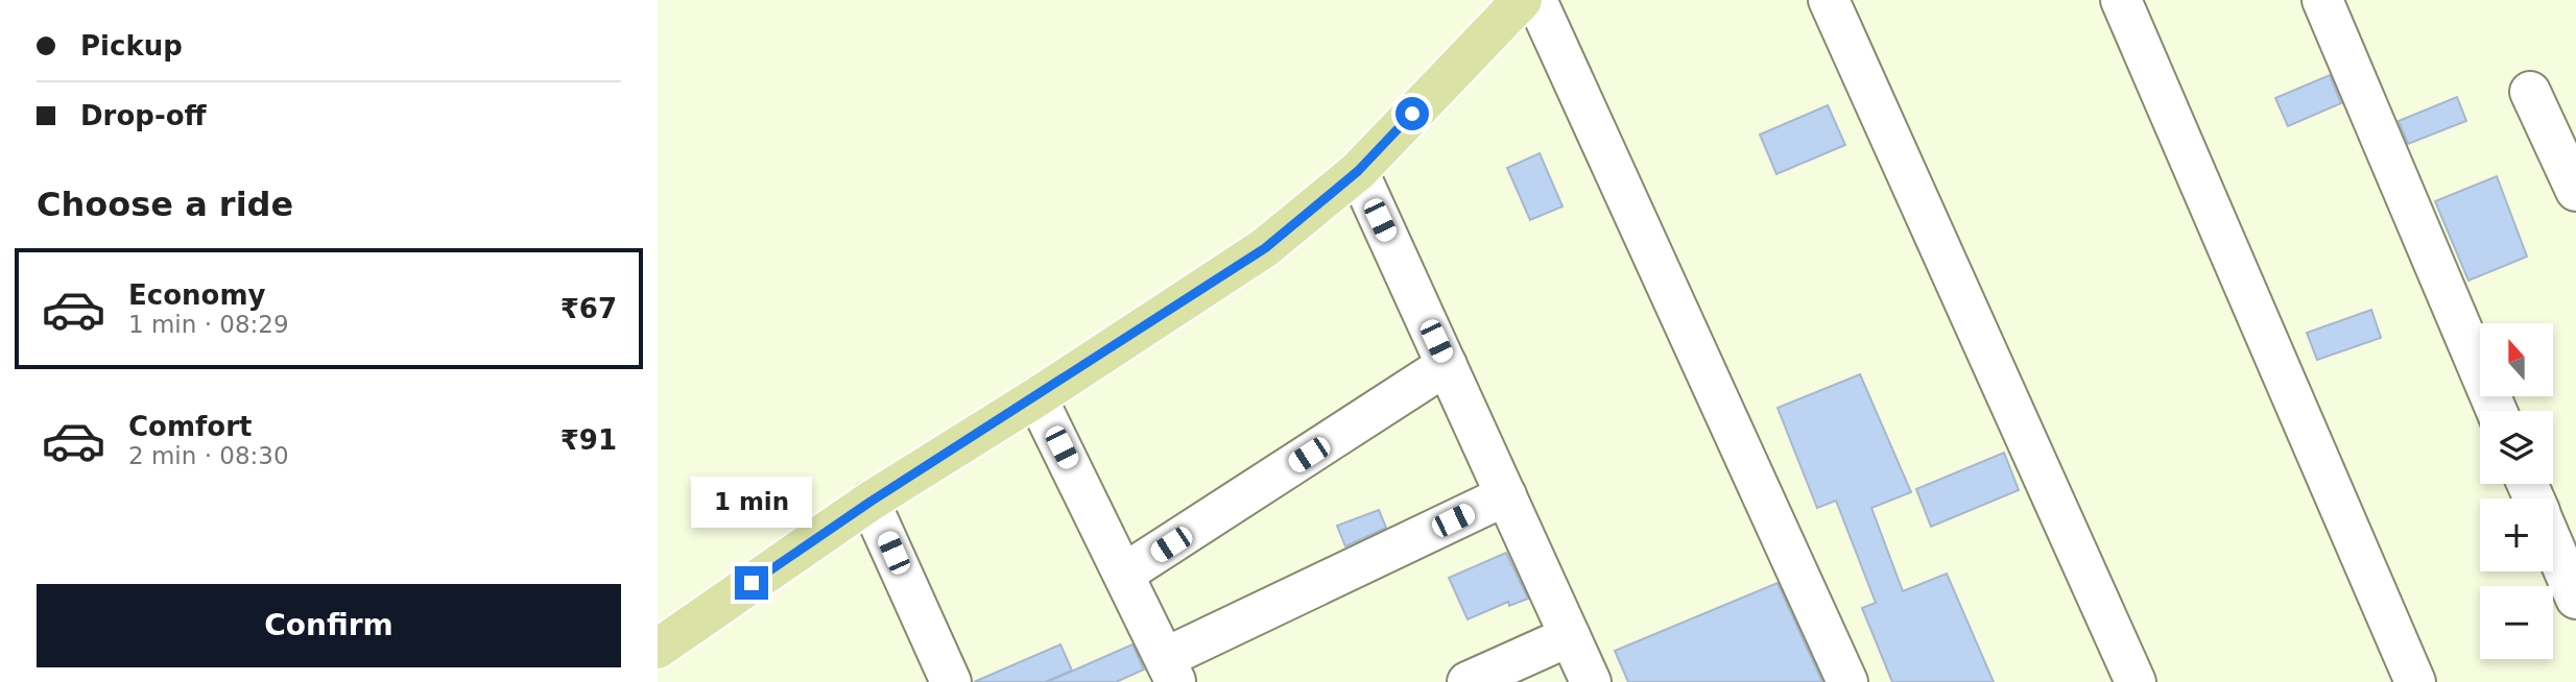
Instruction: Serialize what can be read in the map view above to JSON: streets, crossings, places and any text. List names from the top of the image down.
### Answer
{
  "north": "top",
  "page": {
    "banner": ["Pickup", "Drop-off"],
    "heading": "Choose a ride",
    "list": [
      {
        "name": "Economy",
        "note": "1 min · 08:29",
        "value": "₹67"
      },
      {
        "name": "Comfort",
        "note": "2 min · 08:30",
        "value": "₹91"
      }
    ],
    "map_buttons": ["+", "−"],
    "bubble": "1 min",
    "buttons": "Confirm"
  }
}
